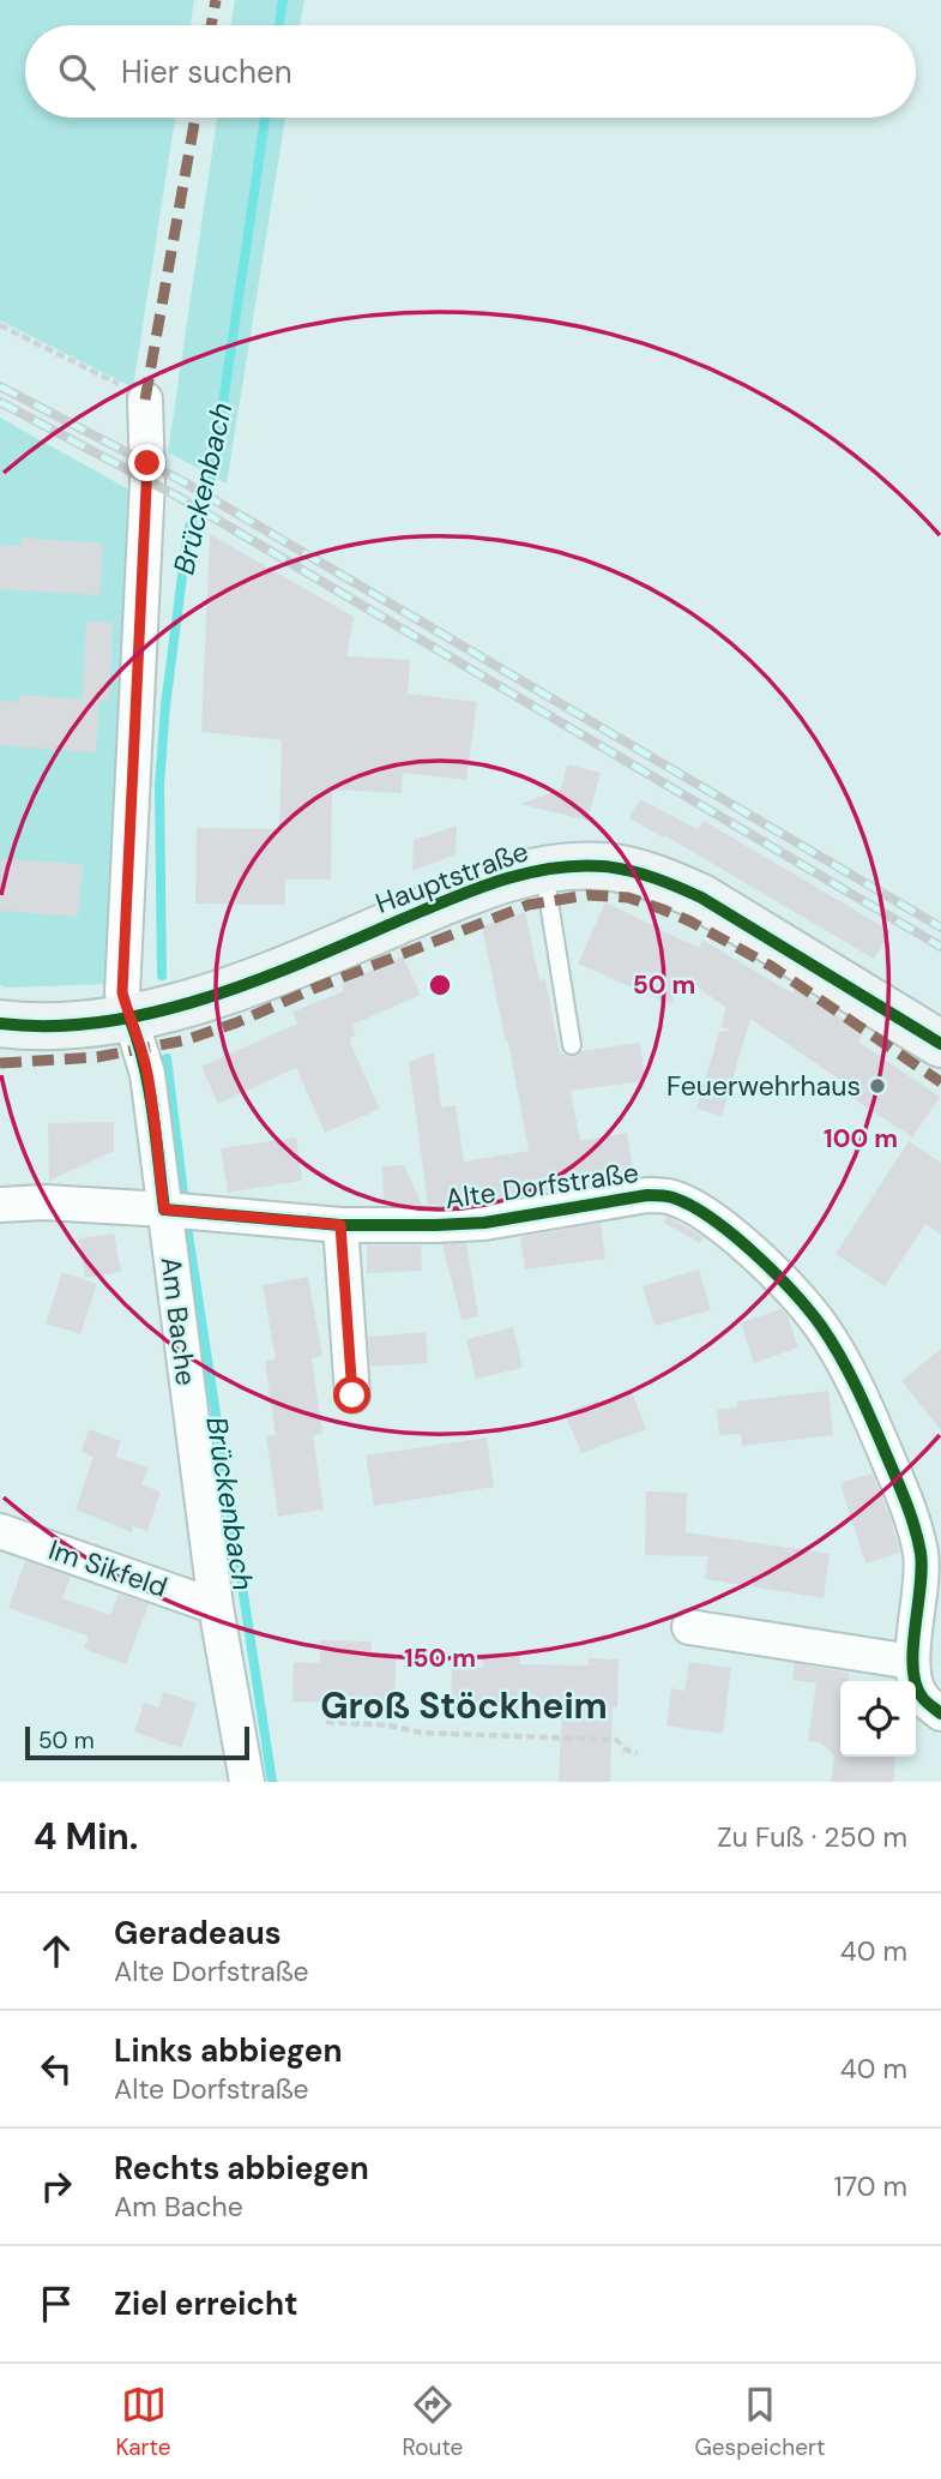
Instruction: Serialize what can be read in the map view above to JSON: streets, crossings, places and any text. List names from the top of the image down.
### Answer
{
  "streets": {
    "street": [
      "Hauptstraße",
      "Alte Dorfstraße",
      "Am Bache",
      "Im Sikfeld"
    ]
  },
  "crossings": [
    ["Hauptstraße", "Am Bache"],
    ["Alte Dorfstraße", "Am Bache"],
    ["Am Bache", "Im Sikfeld"]
  ],
  "districts": ["Groß Stöckheim"],
  "water": ["Brückenbach"],
  "places": ["Feuerwehrhaus"],
  "scale_bar": "50 m",
  "page": {
    "search": "Hier suchen",
    "scale": "50 m",
    "heading": ["4 Min.", "Zu Fuß · 250 m"],
    "list": [
      ["Geradeaus", "Alte Dorfstraße", "40 m"],
      ["Links abbiegen", "Alte Dorfstraße", "40 m"],
      ["Rechts abbiegen", "Am Bache", "170 m"],
      "Ziel erreicht"
    ],
    "nav": ["Karte", "Route", "Gespeichert"]
  },
  "rings": ["50 m", "100 m", "150 m"]
}
